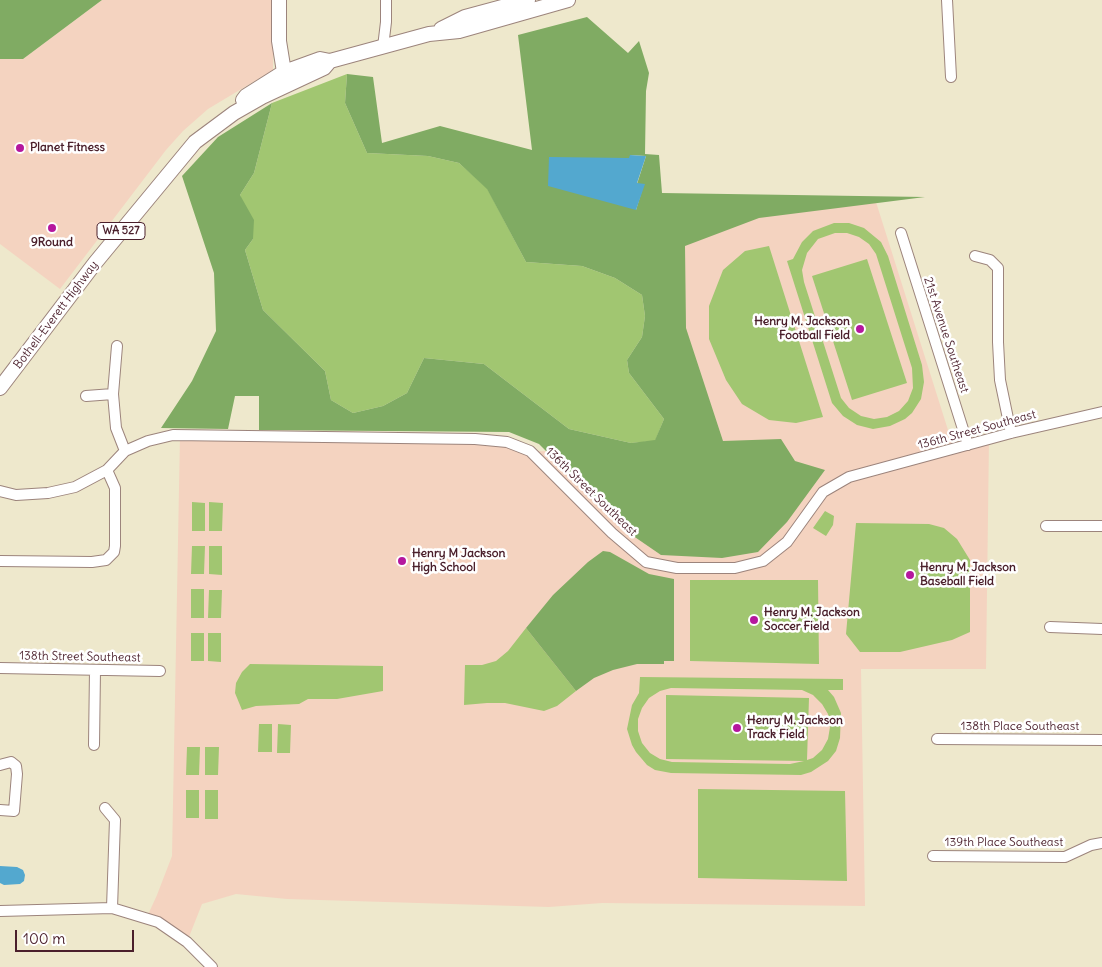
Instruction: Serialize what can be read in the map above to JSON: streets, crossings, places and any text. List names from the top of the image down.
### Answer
{
  "streets": {
    "main road": ["WA 527", "Bothell-Everett Highway"],
    "street": [
      "21st Avenue Southeast",
      "136th Street Southeast",
      "138th Street Southeast",
      "138th Place Southeast",
      "139th Place Southeast"
    ]
  },
  "crossings": [
    ["21st Avenue Southeast", "136th Street Southeast"]
  ],
  "places": [
    "Planet Fitness",
    "9Round",
    "Henry M. Jackson Football Field",
    "Henry M Jackson High School",
    "Henry M. Jackson Baseball Field",
    "Henry M. Jackson Soccer Field",
    "Henry M. Jackson Track Field"
  ],
  "scale_bar": "100 m"
}
